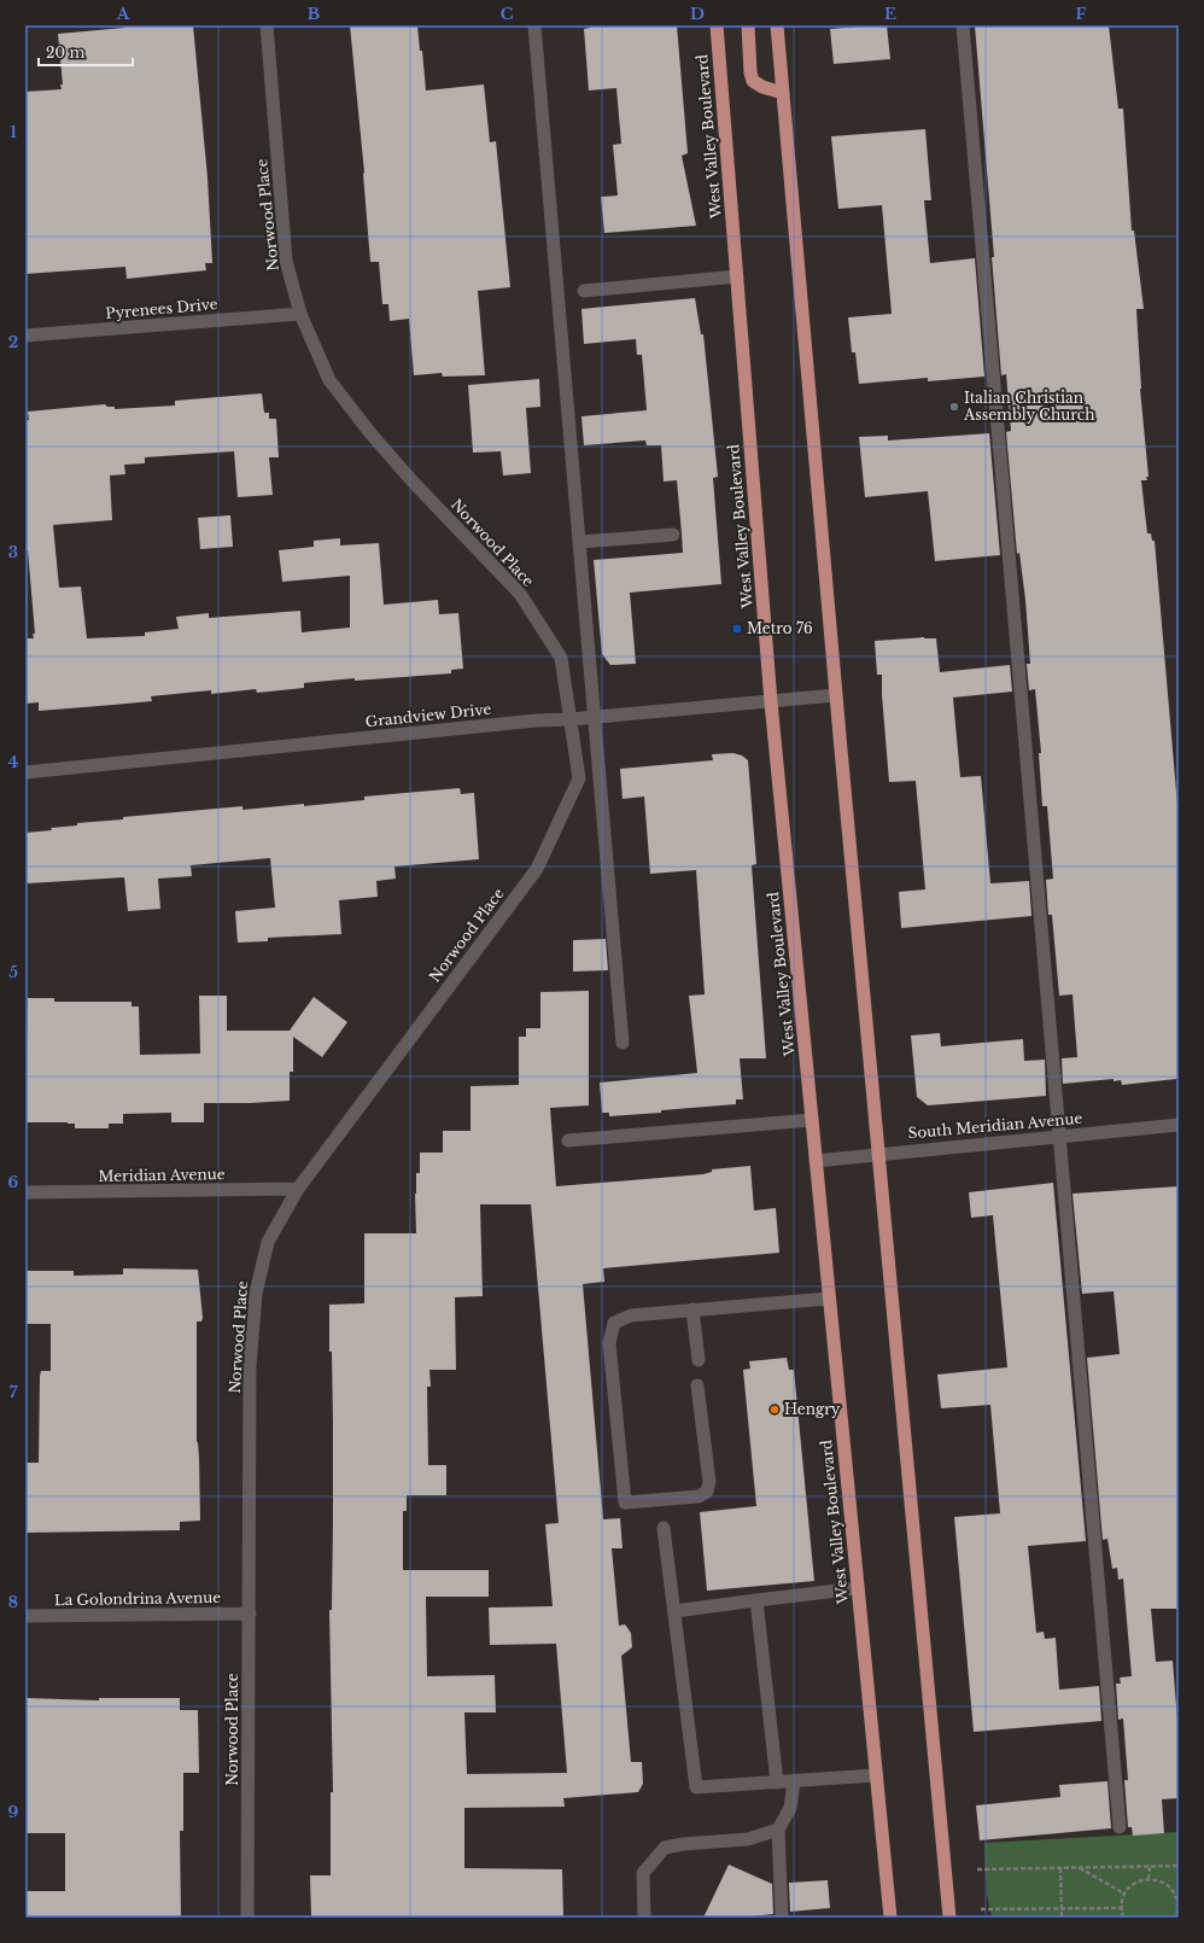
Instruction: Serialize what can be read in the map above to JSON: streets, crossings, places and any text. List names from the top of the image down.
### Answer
{
  "streets": {
    "main road": ["West Valley Boulevard"],
    "street": [
      "Norwood Place",
      "Pyrenees Drive",
      "Grandview Drive",
      "South Meridian Avenue",
      "Meridian Avenue",
      "La Golondrina Avenue"
    ]
  },
  "crossings": [
    ["West Valley Boulevard", "Grandview Drive"],
    ["West Valley Boulevard", "South Meridian Avenue"],
    ["Norwood Place", "Pyrenees Drive"],
    ["Norwood Place", "Grandview Drive"],
    ["Norwood Place", "Meridian Avenue"],
    ["Norwood Place", "La Golondrina Avenue"]
  ],
  "places": {
    "other": ["Italian Christian Assembly Church", "Hengry"],
    "transit": ["Metro 76"]
  },
  "scale_bar": "20 m",
  "grid": {
    "columns": [
      "A",
      "B",
      "C",
      "D",
      "E",
      "F"
    ],
    "rows": [
      "1",
      "2",
      "3",
      "4",
      "5",
      "6",
      "7",
      "8",
      "9"
    ]
  }
}
